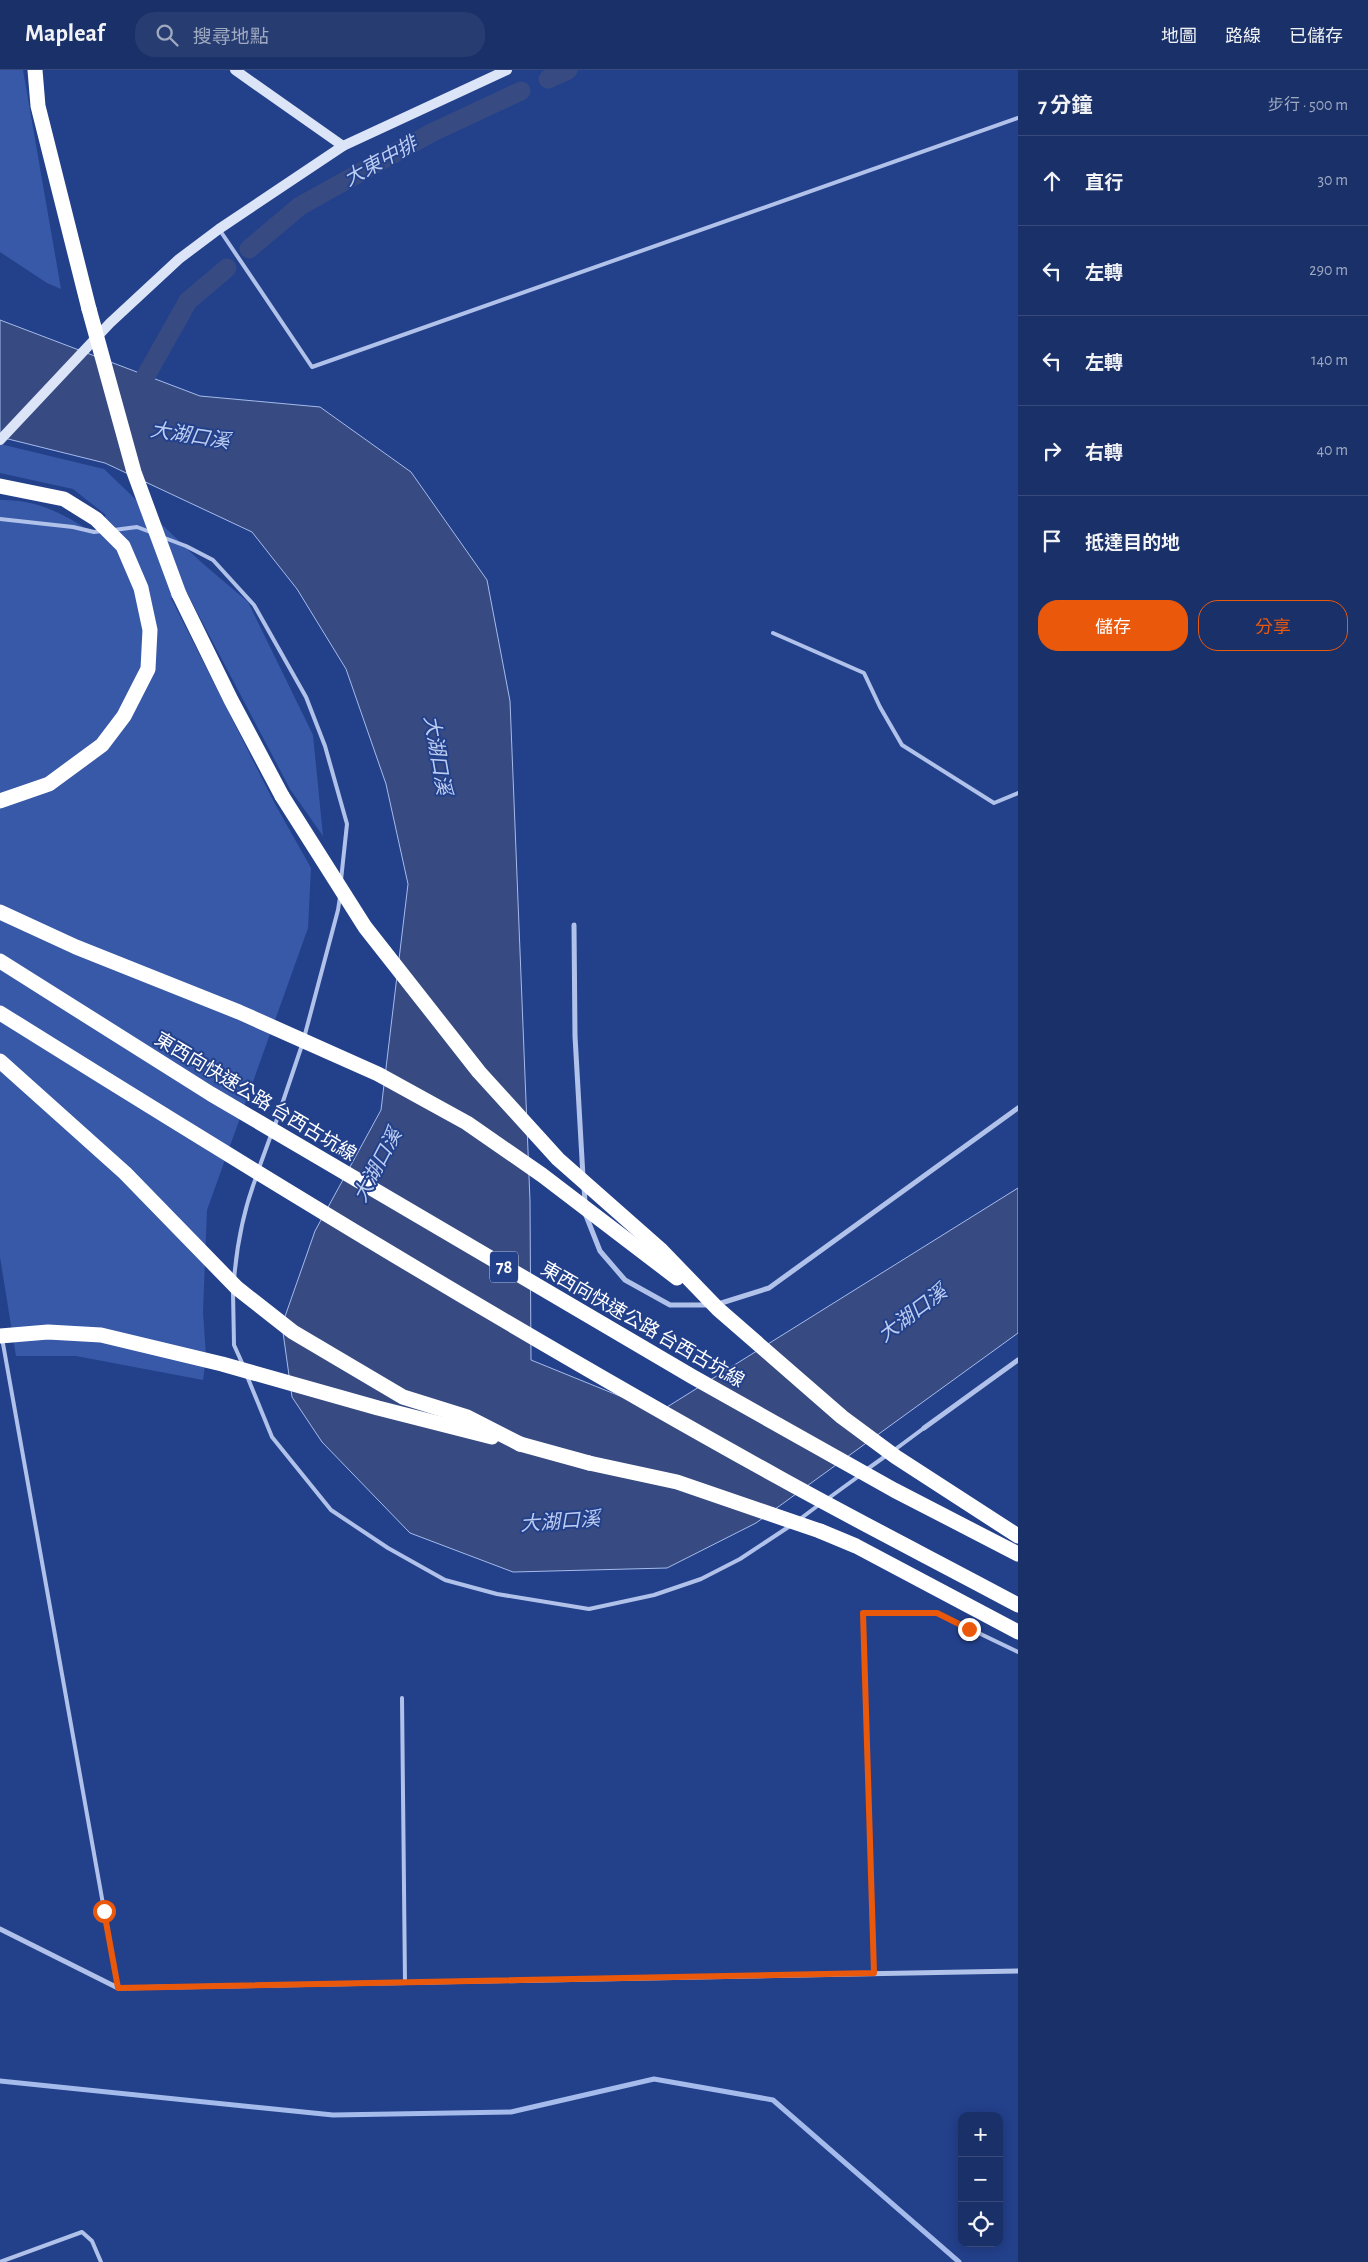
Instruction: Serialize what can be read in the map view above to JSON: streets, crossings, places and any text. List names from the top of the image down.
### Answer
{
  "streets": {
    "highway": ["東西向快速公路 台西古坑線", "78"]
  },
  "water": ["大東中排", "大湖口溪"],
  "page": {
    "header": "Mapleaf",
    "search": "搜尋地點",
    "nav": ["地圖", "路線", "已儲存"],
    "heading": ["7 分鐘", "步行 · 500 m"],
    "list": [
      ["直行", "30 m"],
      ["左轉", "290 m"],
      ["左轉", "140 m"],
      ["右轉", "40 m"],
      "抵達目的地"
    ],
    "buttons": ["儲存", "分享"],
    "map_buttons": ["+", "−"]
  }
}
